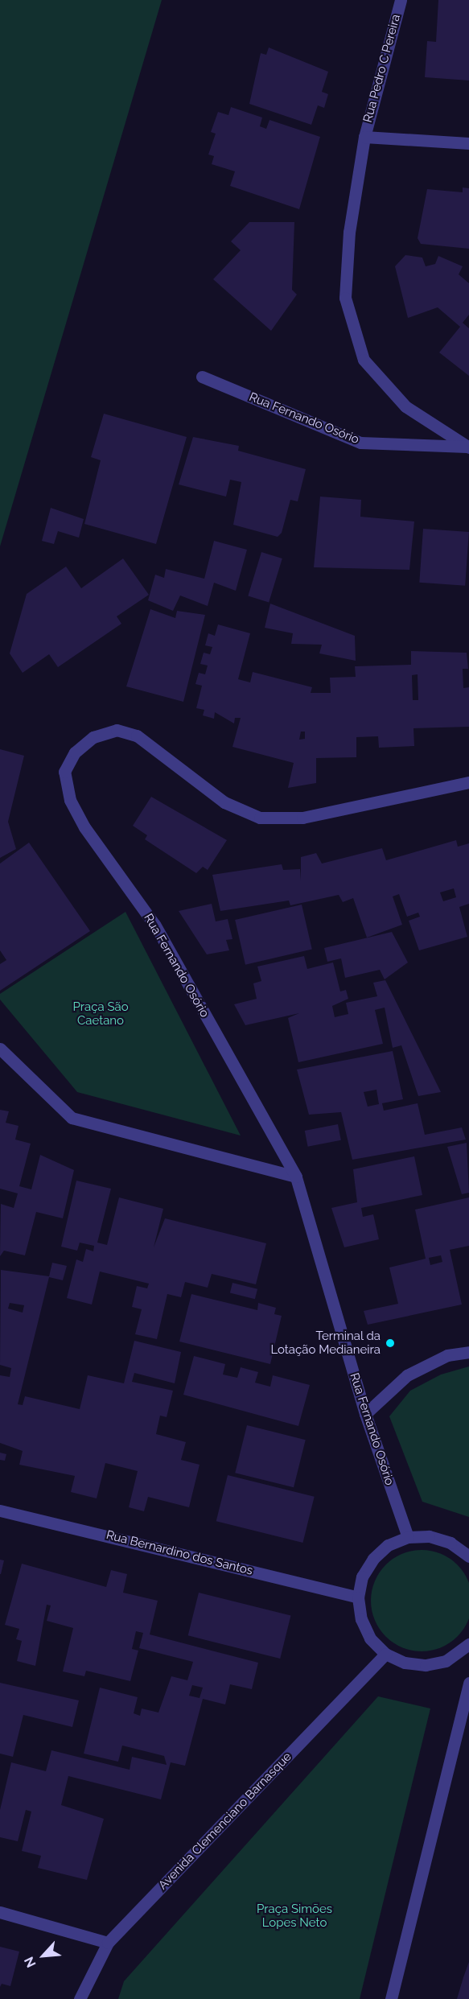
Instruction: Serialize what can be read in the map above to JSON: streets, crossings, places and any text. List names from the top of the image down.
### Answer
{
  "streets": {
    "street": [
      "Rua Pedro C Pereira",
      "Rua Fernando Osório",
      "Rua Bernardino dos Santos",
      "Avenida Clemenciano Barnasque"
    ]
  },
  "crossings": [
    ["Rua Pedro C Pereira", "Rua Fernando Osório"]
  ],
  "parks": ["Praça São Caetano", "Praça Simões Lopes Neto"],
  "places": ["Terminal da Lotação Medianeira"],
  "north": "bottom left"
}
